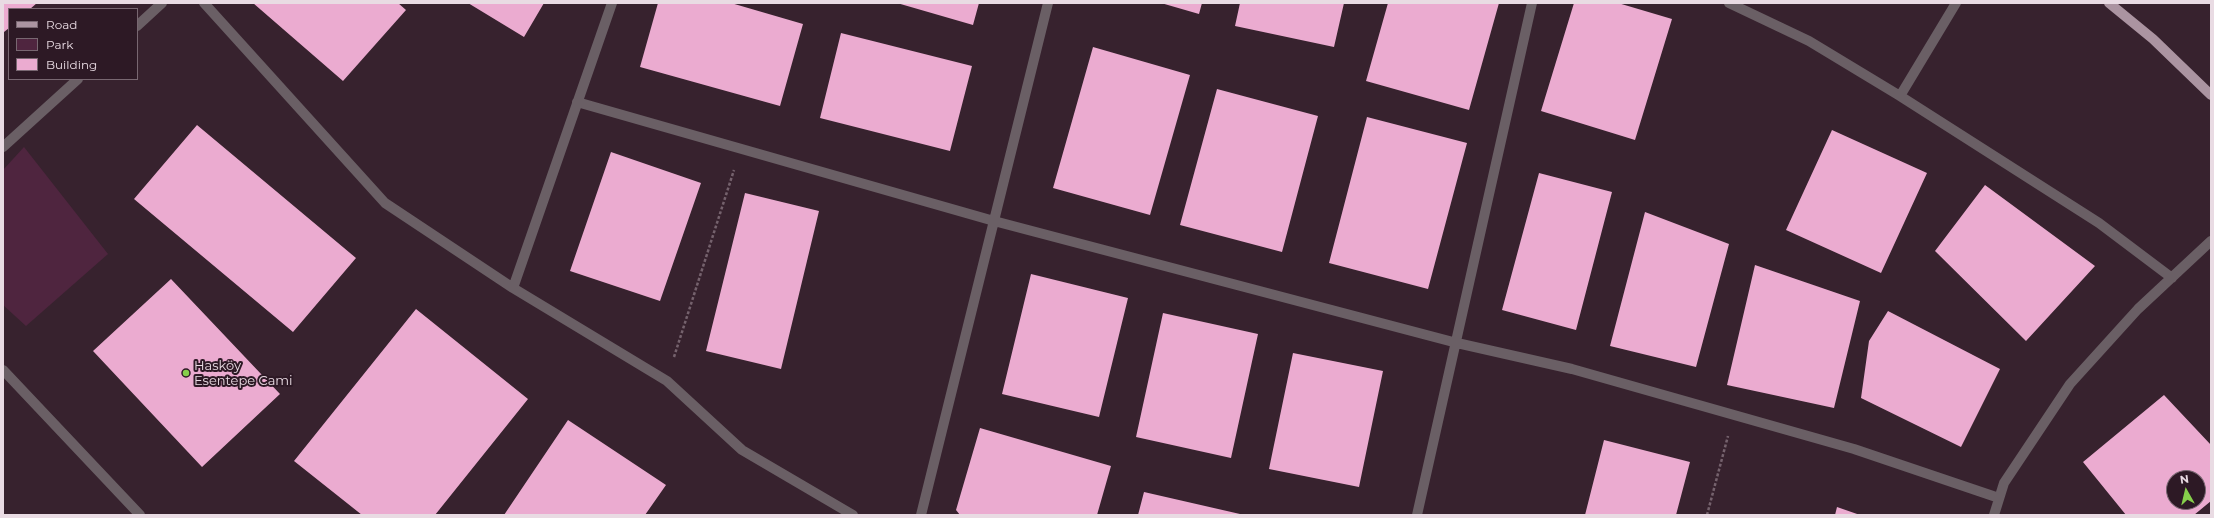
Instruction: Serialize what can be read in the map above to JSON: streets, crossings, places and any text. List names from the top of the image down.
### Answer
{
  "places": ["Hasköy Esentepe Cami"],
  "legend": ["Road", "Park", "Building"],
  "north": "top"
}
